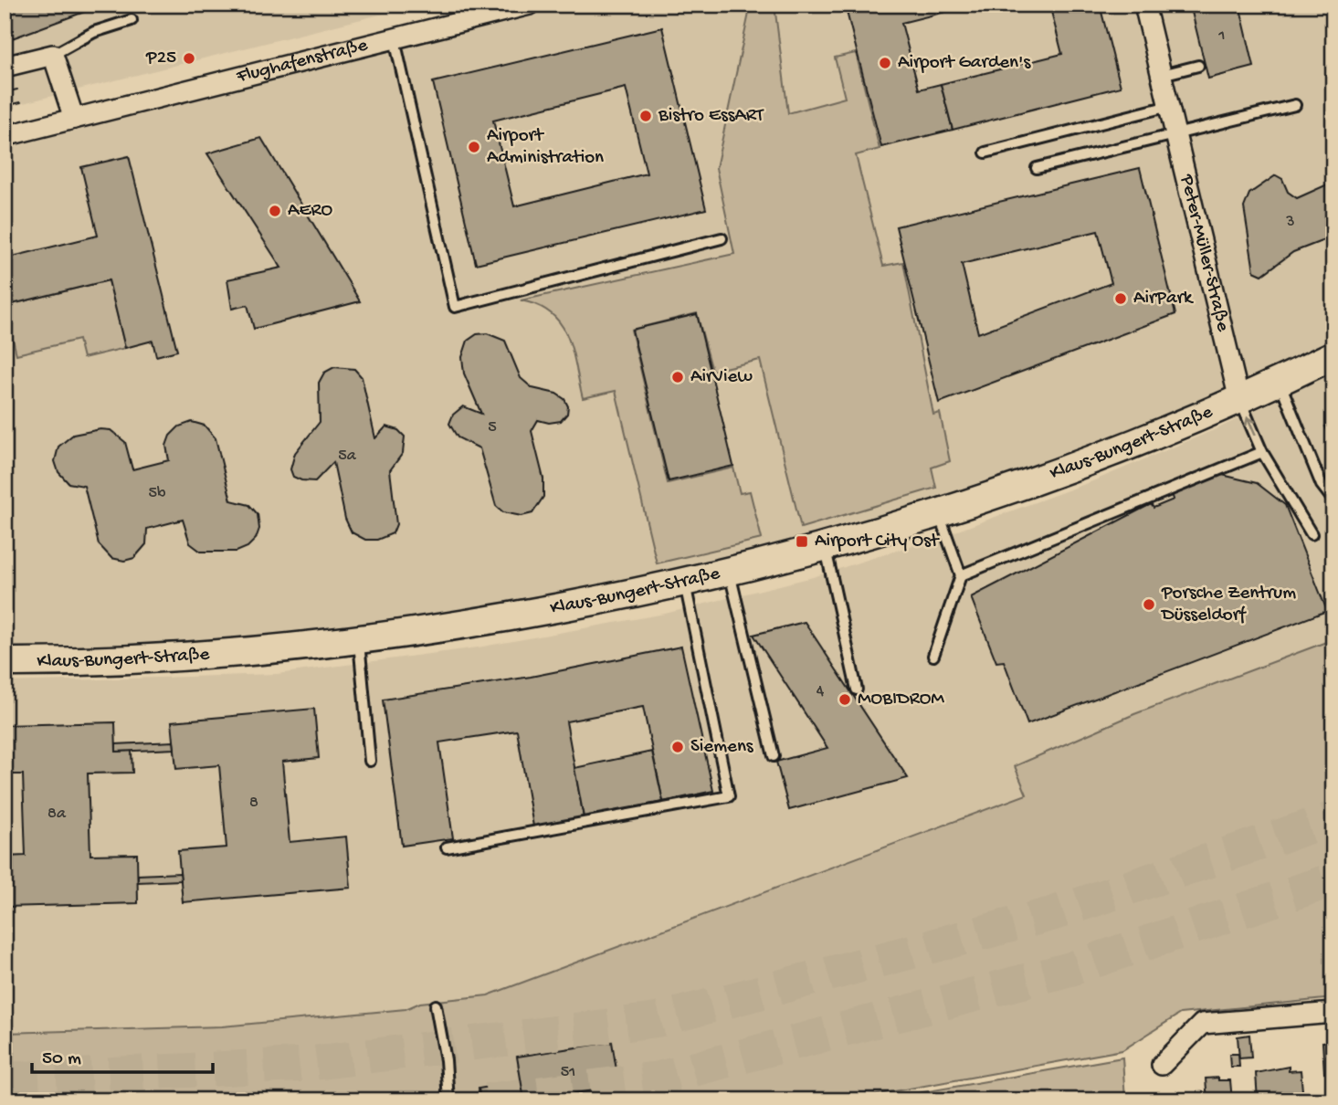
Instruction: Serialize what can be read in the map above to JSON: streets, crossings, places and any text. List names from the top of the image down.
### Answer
{
  "streets": {
    "street": ["Flughafenstraße", "Peter-Müller-Straße", "Klaus-Bungert-Straße"]
  },
  "crossings": [
    ["Peter-Müller-Straße", "Klaus-Bungert-Straße"]
  ],
  "places": {
    "other": [
      "P25",
      "Airport Garden's",
      "Bistro EssART",
      "Airport Administration",
      "AERO",
      "AirPark",
      "AirView",
      "Porsche Zentrum Düsseldorf",
      "MOBIDROM",
      "Siemens"
    ],
    "transit": ["Airport City Ost"]
  },
  "house_numbers": [
    "1",
    "3",
    "5",
    "5a",
    "5b",
    "4",
    "8",
    "8a",
    "51"
  ],
  "scale_bar": "50 m"
}
